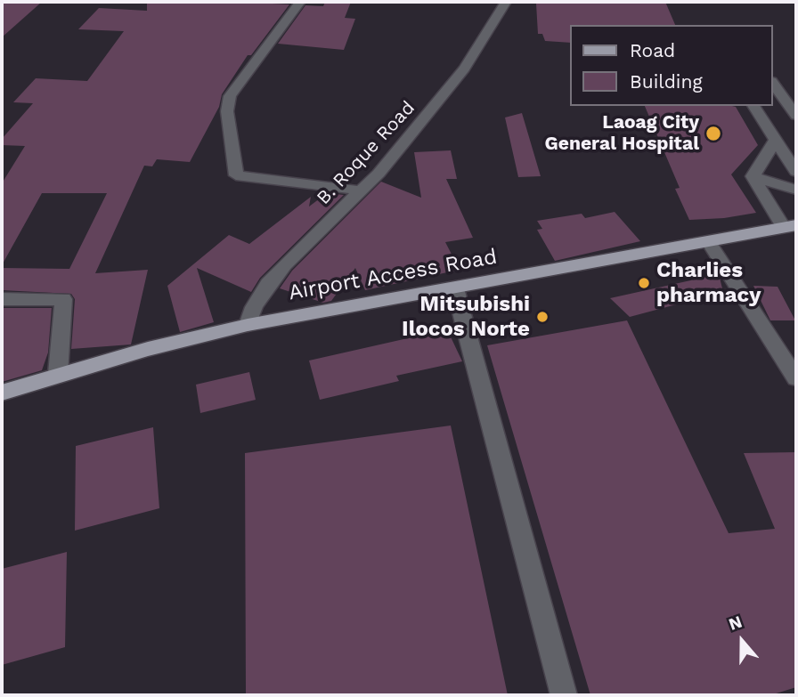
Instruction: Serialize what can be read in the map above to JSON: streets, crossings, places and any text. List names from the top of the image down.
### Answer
{
  "streets": {
    "main road": ["Airport Access Road"],
    "street": ["B. Roque Road"]
  },
  "crossings": [
    ["B. Roque Road", "Airport Access Road"]
  ],
  "places": ["Laoag City General Hospital", "Charlies pharmacy", "Mitsubishi Ilocos Norte"],
  "legend": ["Road", "Building"],
  "north": "top"
}
